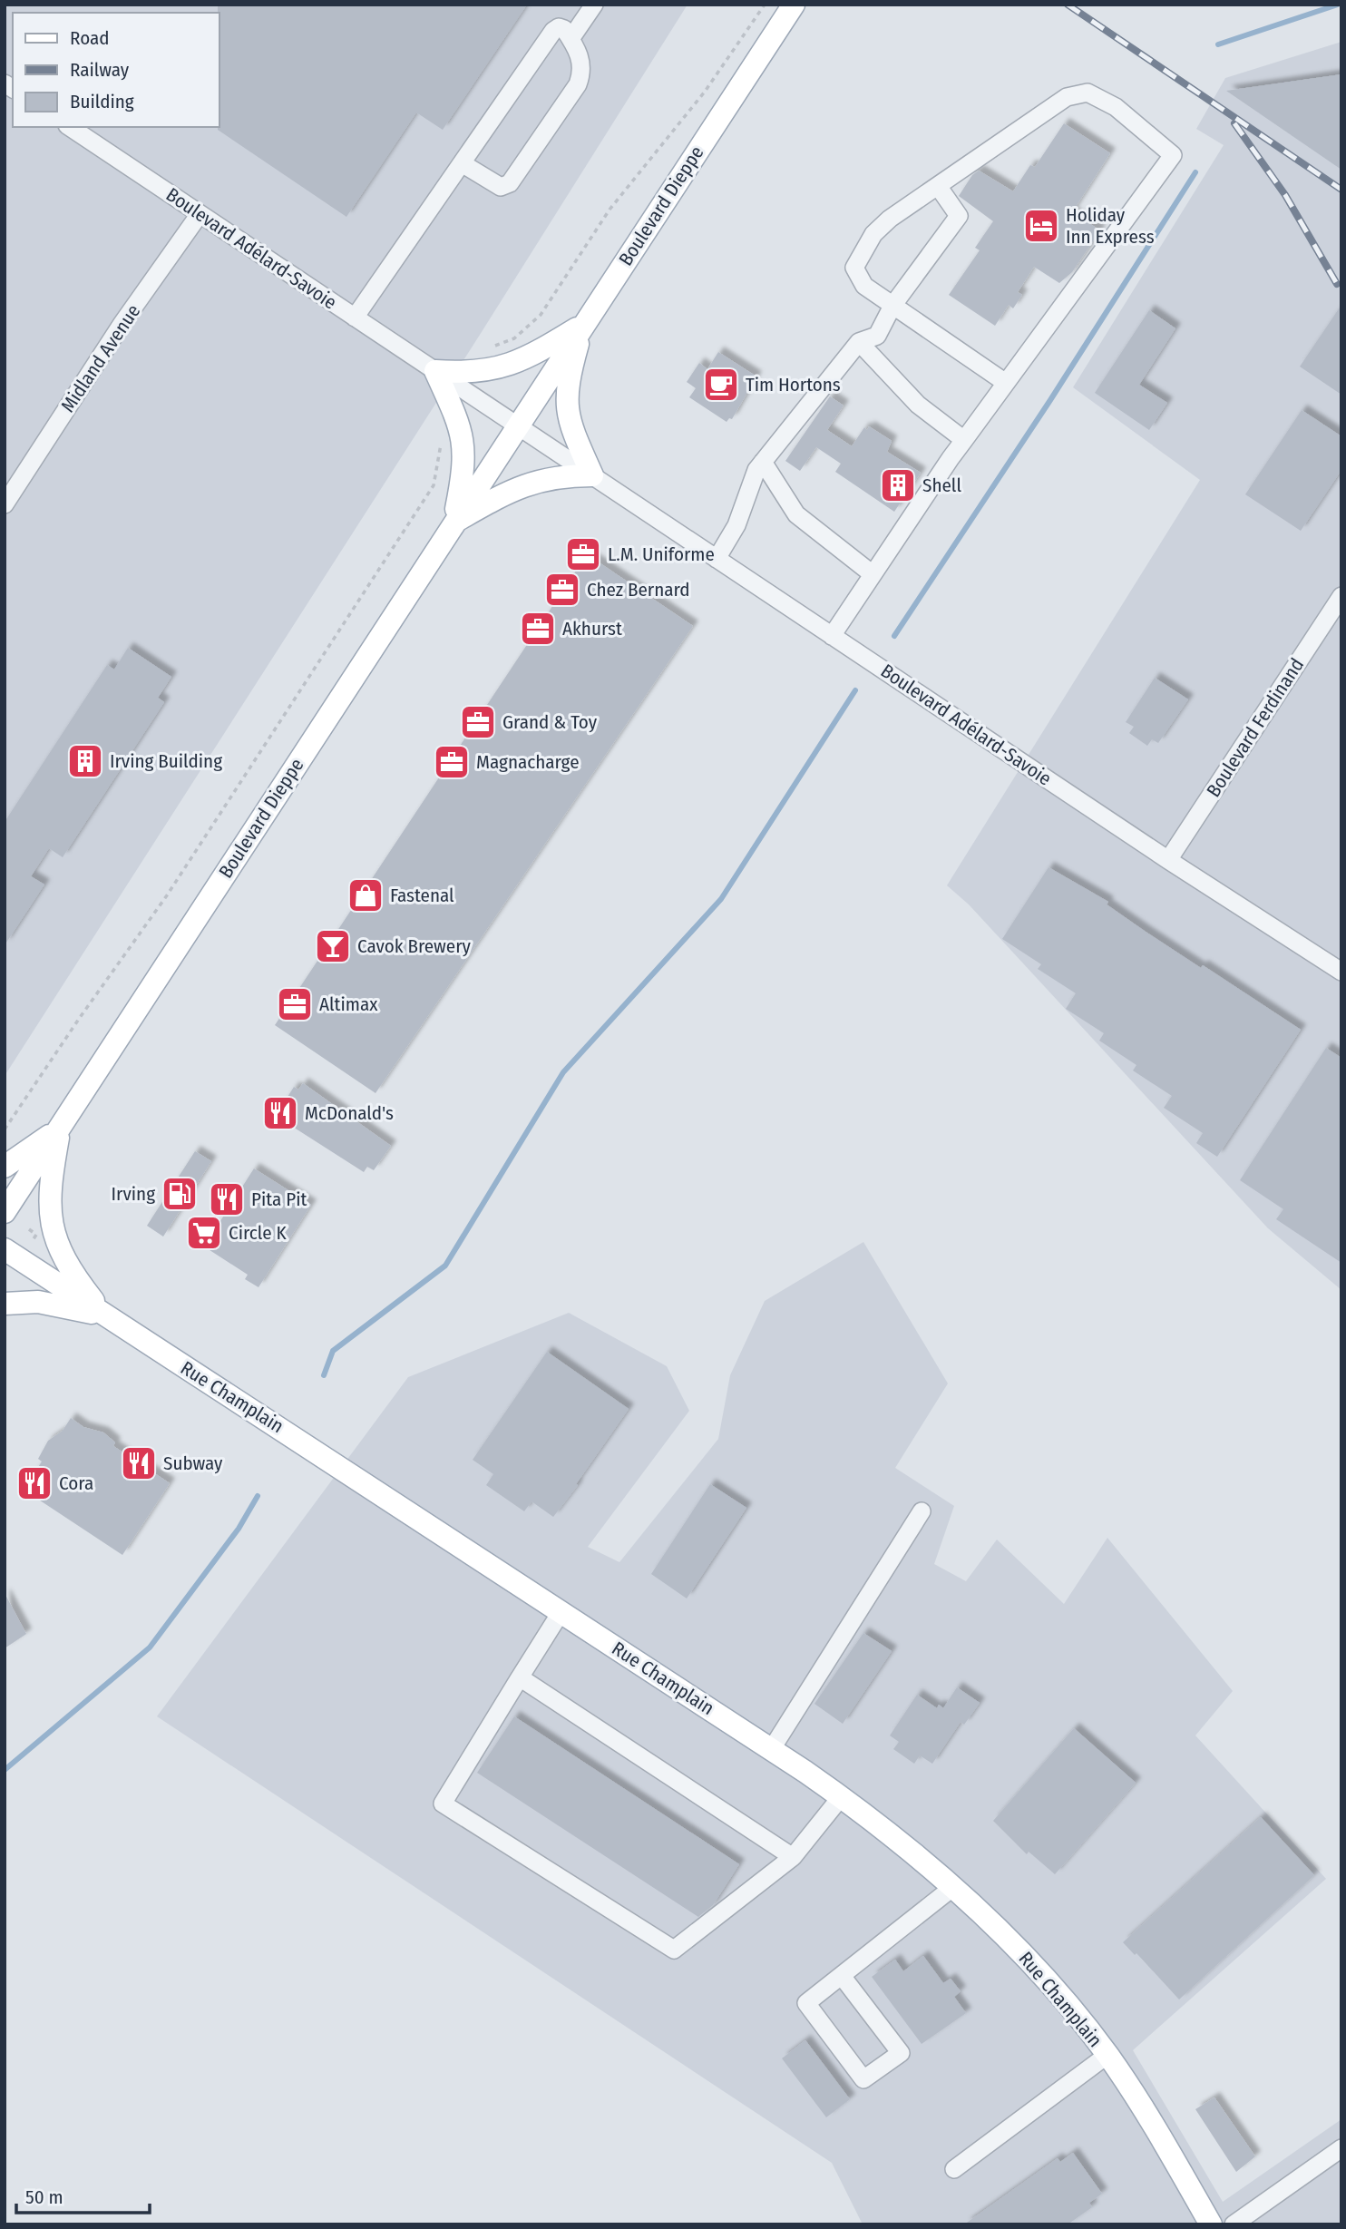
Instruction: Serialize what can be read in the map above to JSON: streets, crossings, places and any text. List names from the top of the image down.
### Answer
{
  "streets": {
    "main road": ["Boulevard Dieppe", "Rue Champlain"],
    "street": ["Boulevard Adélard-Savoie", "Midland Avenue", "Boulevard Ferdinand"]
  },
  "crossings": [
    ["Boulevard Dieppe", "Boulevard Adélard-Savoie"],
    ["Boulevard Adélard-Savoie", "Midland Avenue"],
    ["Boulevard Adélard-Savoie", "Boulevard Ferdinand"]
  ],
  "places": {
    "hotel": ["Holiday Inn Express"],
    "cafe": ["Tim Hortons"],
    "building": ["Shell", "Irving Building"],
    "office": [
      "L.M. Uniforme",
      "Chez Bernard",
      "Akhurst",
      "Grand & Toy",
      "Magnacharge",
      "Altimax"
    ],
    "shop": ["Fastenal"],
    "bar": ["Cavok Brewery"],
    "restaurant": [
      "McDonald's",
      "Pita Pit",
      "Subway",
      "Cora"
    ],
    "fuel station": ["Irving"],
    "supermarket": ["Circle K"]
  },
  "legend": ["Road", "Railway", "Building"],
  "scale_bar": "50 m"
}
